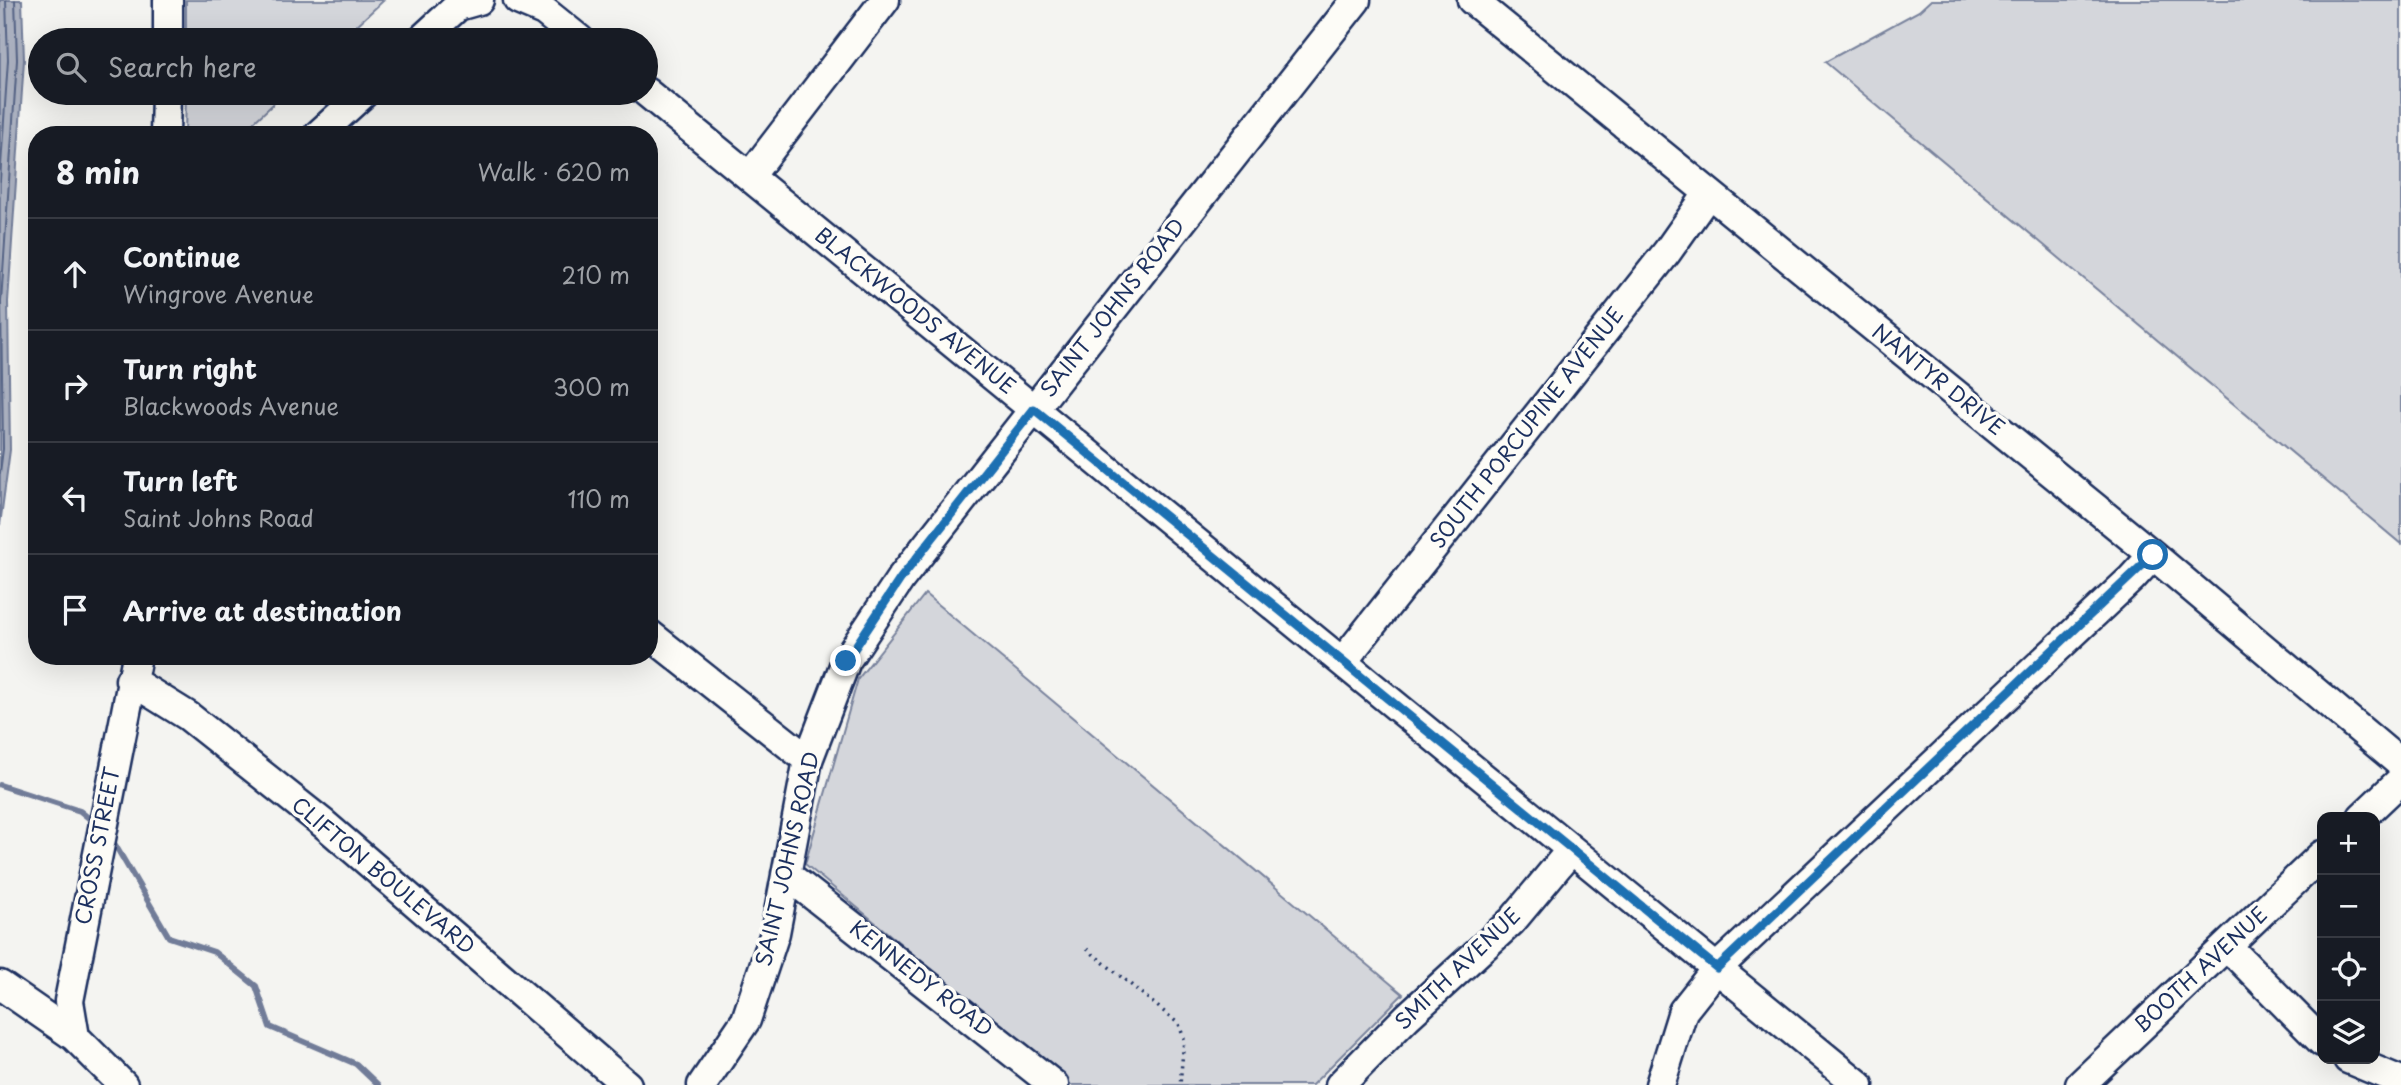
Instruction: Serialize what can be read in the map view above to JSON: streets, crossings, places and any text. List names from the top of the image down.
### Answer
{
  "streets": {
    "street": [
      "SAINT JOHNS ROAD",
      "BLACKWOODS AVENUE",
      "NANTYR DRIVE",
      "SOUTH PORCUPINE AVENUE",
      "CROSS STREET",
      "CLIFTON BOULEVARD",
      "SMITH AVENUE",
      "BOOTH AVENUE",
      "KENNEDY ROAD"
    ]
  },
  "crossings": [
    ["SAINT JOHNS ROAD", "BLACKWOODS AVENUE"],
    ["SAINT JOHNS ROAD", "KENNEDY ROAD"],
    ["BLACKWOODS AVENUE", "SOUTH PORCUPINE AVENUE"],
    ["BLACKWOODS AVENUE", "SMITH AVENUE"],
    ["NANTYR DRIVE", "SOUTH PORCUPINE AVENUE"],
    ["CROSS STREET", "CLIFTON BOULEVARD"]
  ],
  "page": {
    "search": "Search here",
    "heading": ["8 min", "Walk · 620 m"],
    "list": [
      ["Continue", "Wingrove Avenue", "210 m"],
      ["Turn right", "Blackwoods Avenue", "300 m"],
      ["Turn left", "Saint Johns Road", "110 m"],
      "Arrive at destination"
    ],
    "map_buttons": ["+", "−"]
  }
}
